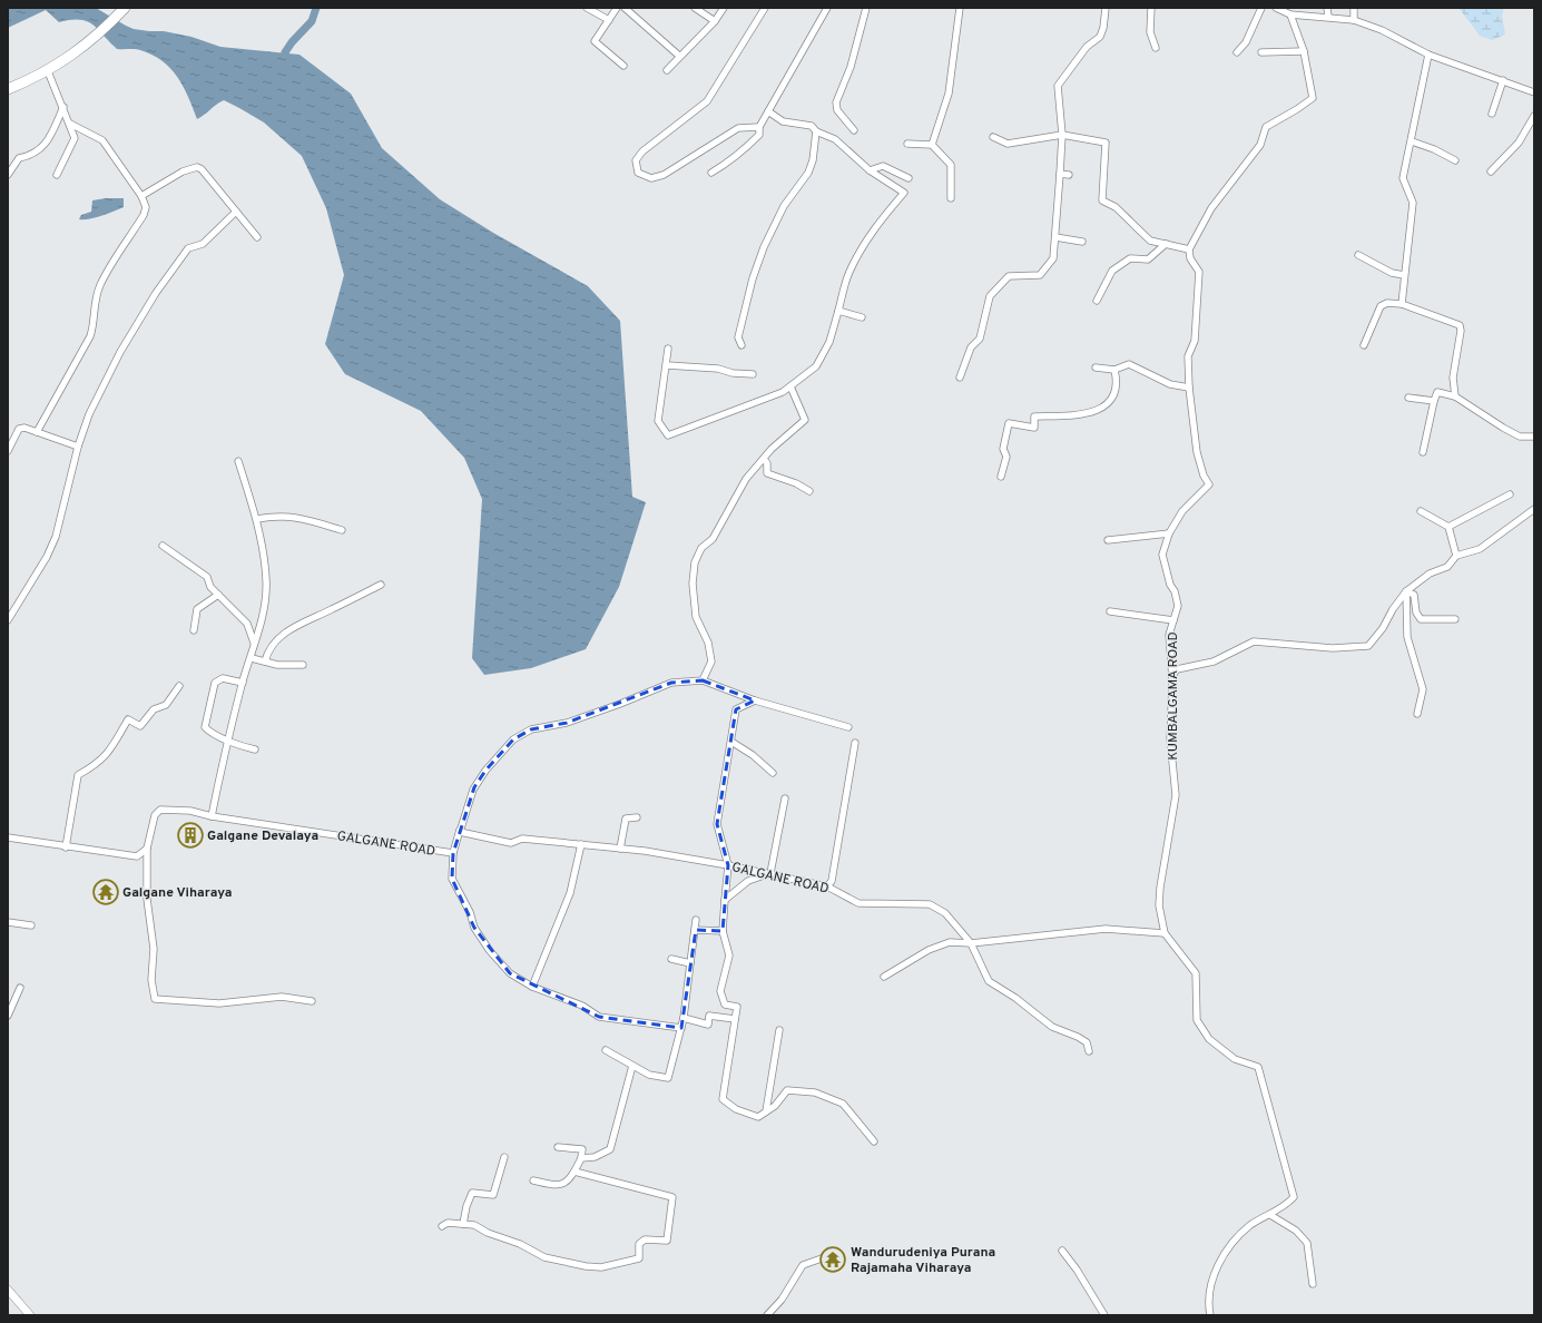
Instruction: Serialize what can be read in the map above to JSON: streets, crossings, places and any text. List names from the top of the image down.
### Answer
{
  "streets": {
    "street": ["KUMBALGAMA ROAD", "GALGANE ROAD"]
  },
  "places": {
    "building": ["Galgane Devalaya"],
    "temple": ["Galgane Viharaya", "Wandurudeniya Purana Rajamaha Viharaya"]
  }
}
